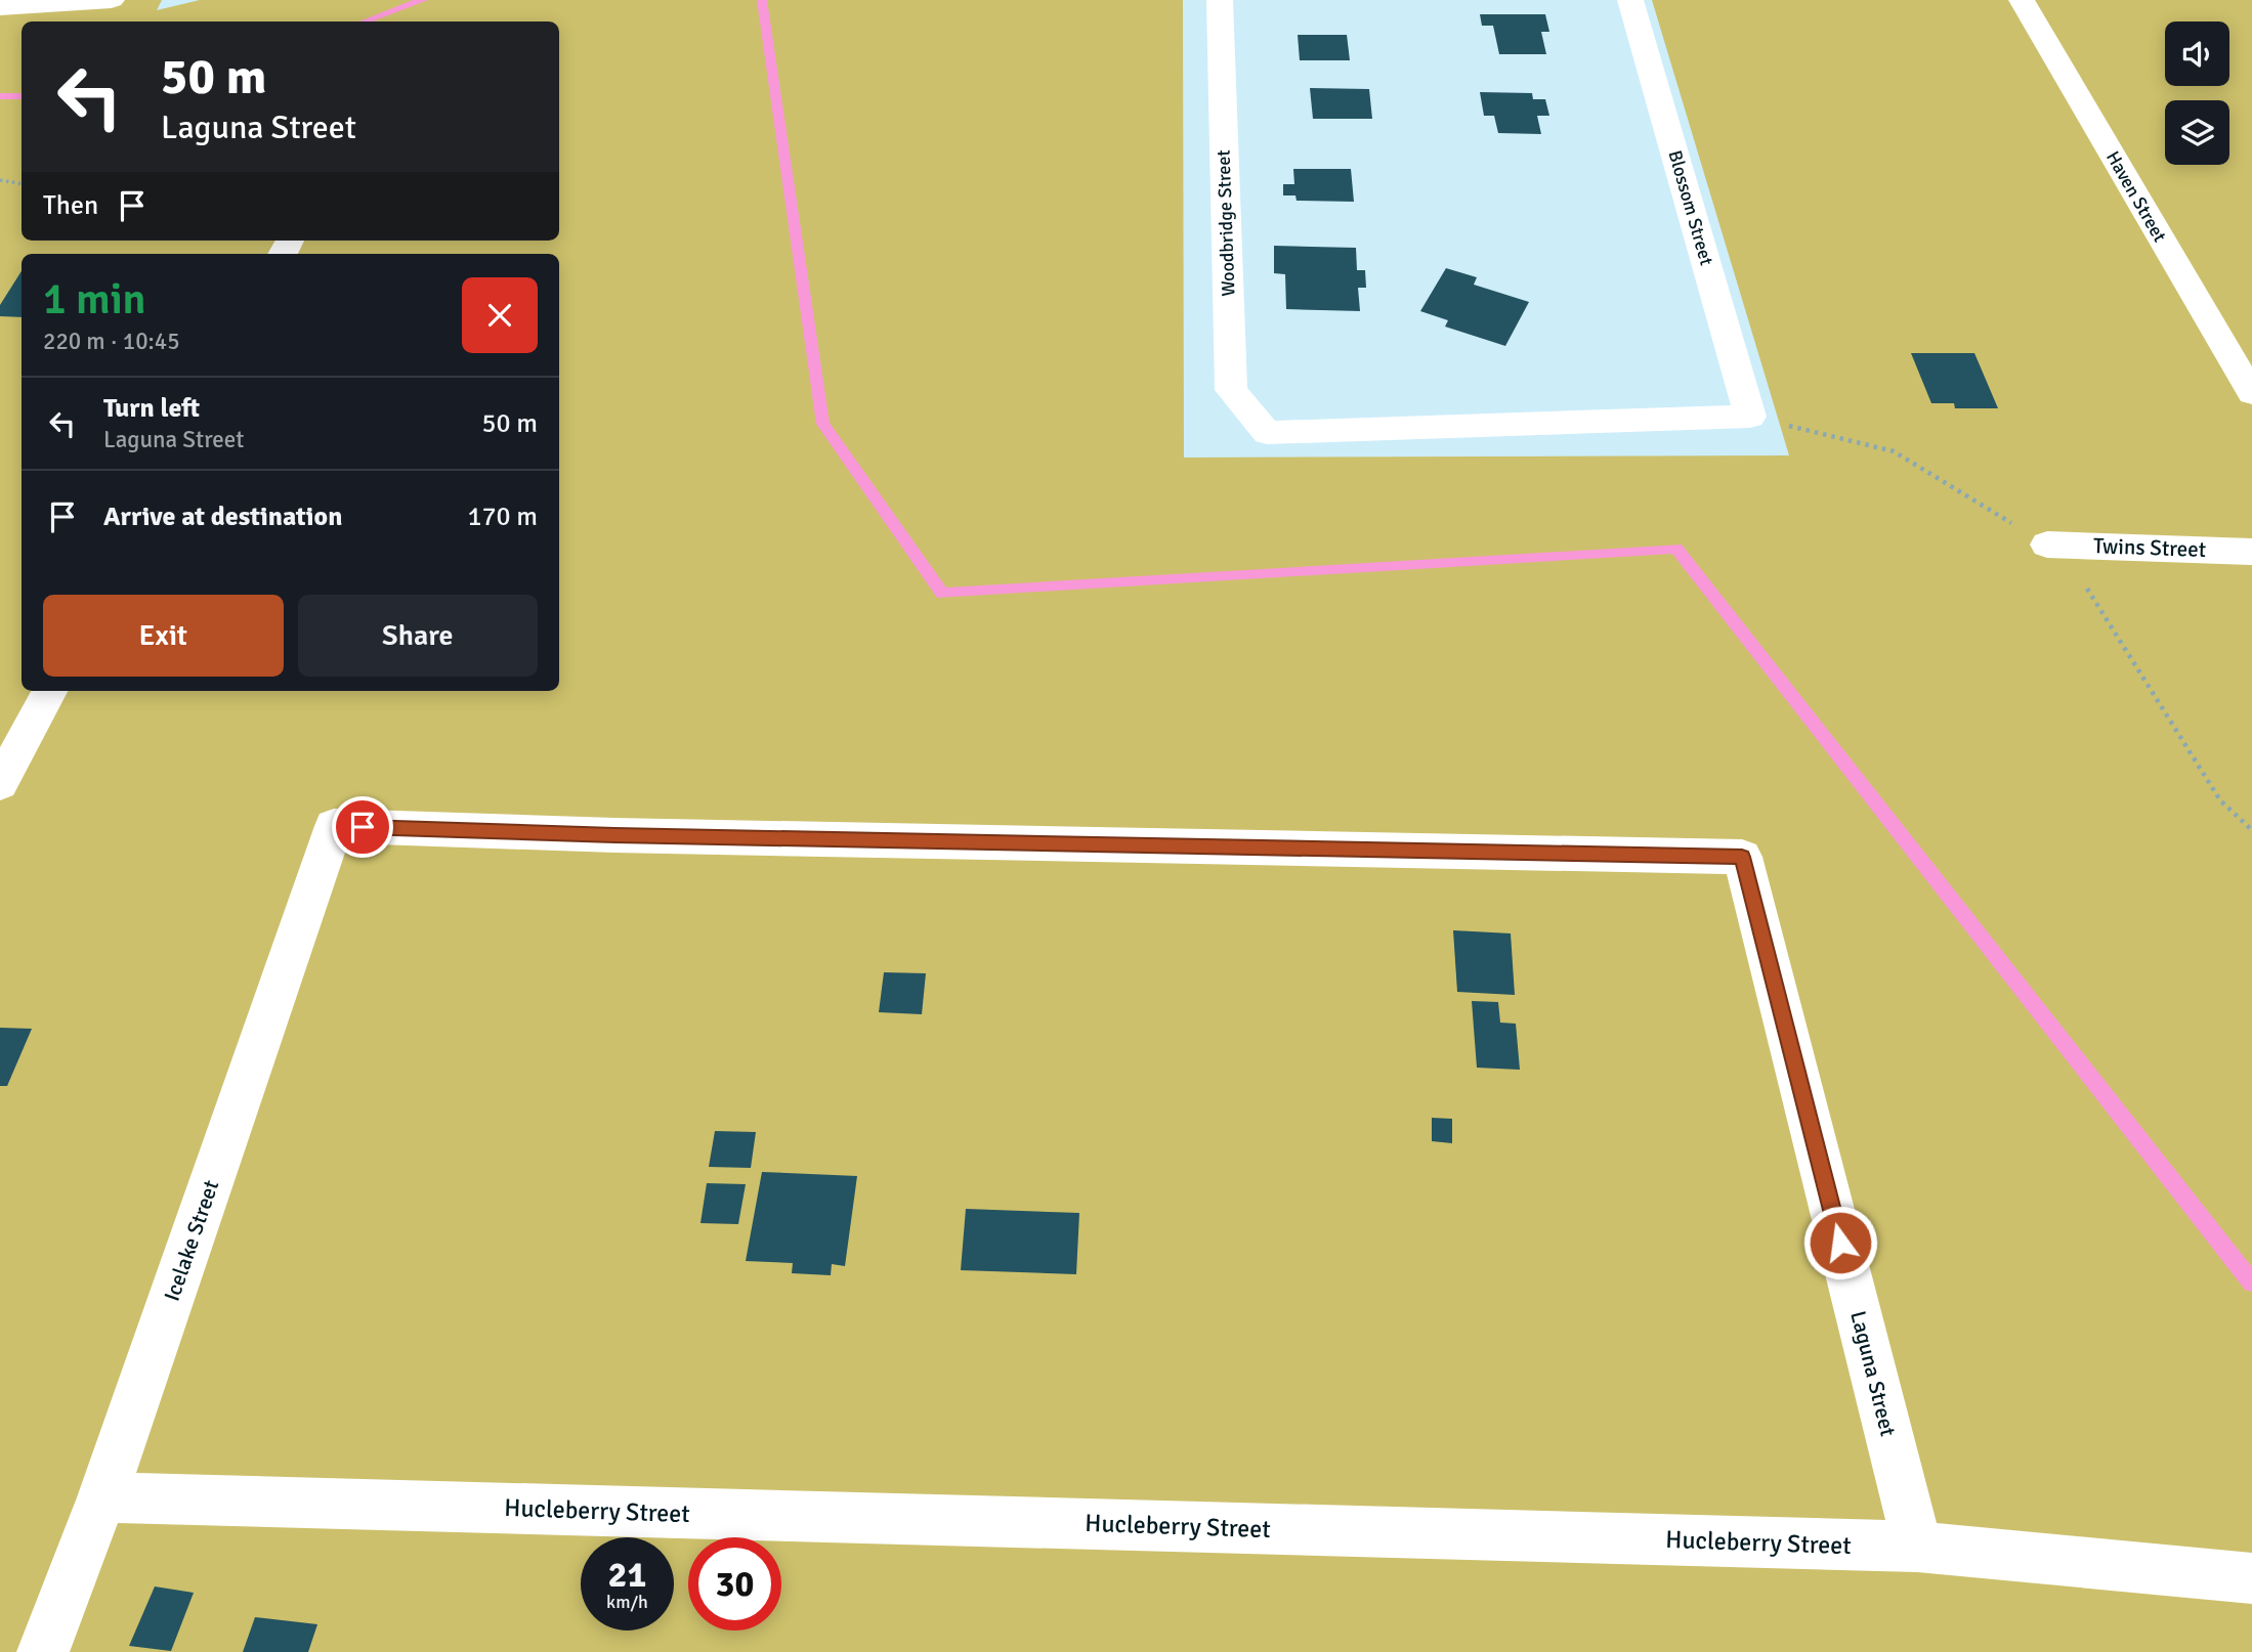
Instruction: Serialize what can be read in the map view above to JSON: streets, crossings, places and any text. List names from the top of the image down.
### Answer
{
  "streets": {
    "street": [
      "Haven Street",
      "Blossom Street",
      "Woodbridge Street",
      "Twins Street",
      "Icelake Street",
      "Laguna Street",
      "Hucleberry Street"
    ]
  },
  "crossings": [
    ["Blossom Street", "Woodbridge Street"],
    ["Icelake Street", "Laguna Street"],
    ["Icelake Street", "Hucleberry Street"],
    ["Laguna Street", "Hucleberry Street"]
  ],
  "page": {
    "turn": ["50 m", "Laguna Street"],
    "then": "Then",
    "heading": ["1 min", "220 m · 10:45"],
    "list": [
      {
        "name": "Turn left",
        "note": "Laguna Street",
        "value": "50 m"
      },
      {
        "name": "Arrive at destination",
        "value": "170 m"
      }
    ],
    "buttons": ["Exit", "Share"],
    "speed": "21 km/h",
    "limit": "30"
  }
}
